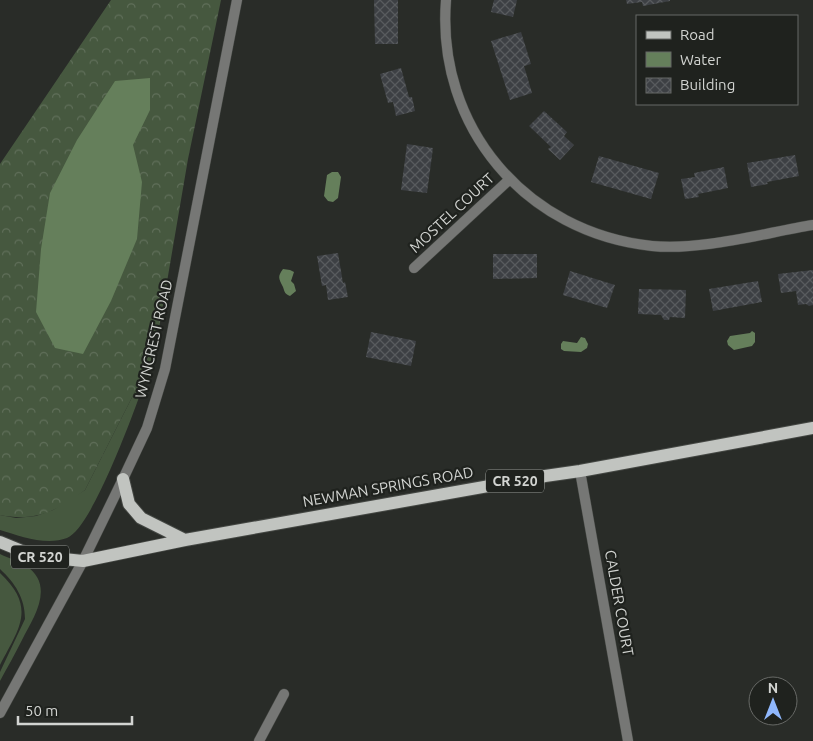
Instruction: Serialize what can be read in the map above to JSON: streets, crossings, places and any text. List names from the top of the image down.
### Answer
{
  "streets": {
    "main road": ["CR 520", "NEWMAN SPRINGS ROAD"],
    "street": ["MOSTEL COURT", "WYNCREST ROAD", "CALDER COURT"]
  },
  "crossings": [
    ["WYNCREST ROAD", "NEWMAN SPRINGS ROAD"],
    ["NEWMAN SPRINGS ROAD", "CALDER COURT"]
  ],
  "legend": ["Road", "Water", "Building"],
  "scale_bar": "50 m",
  "north": "top"
}
